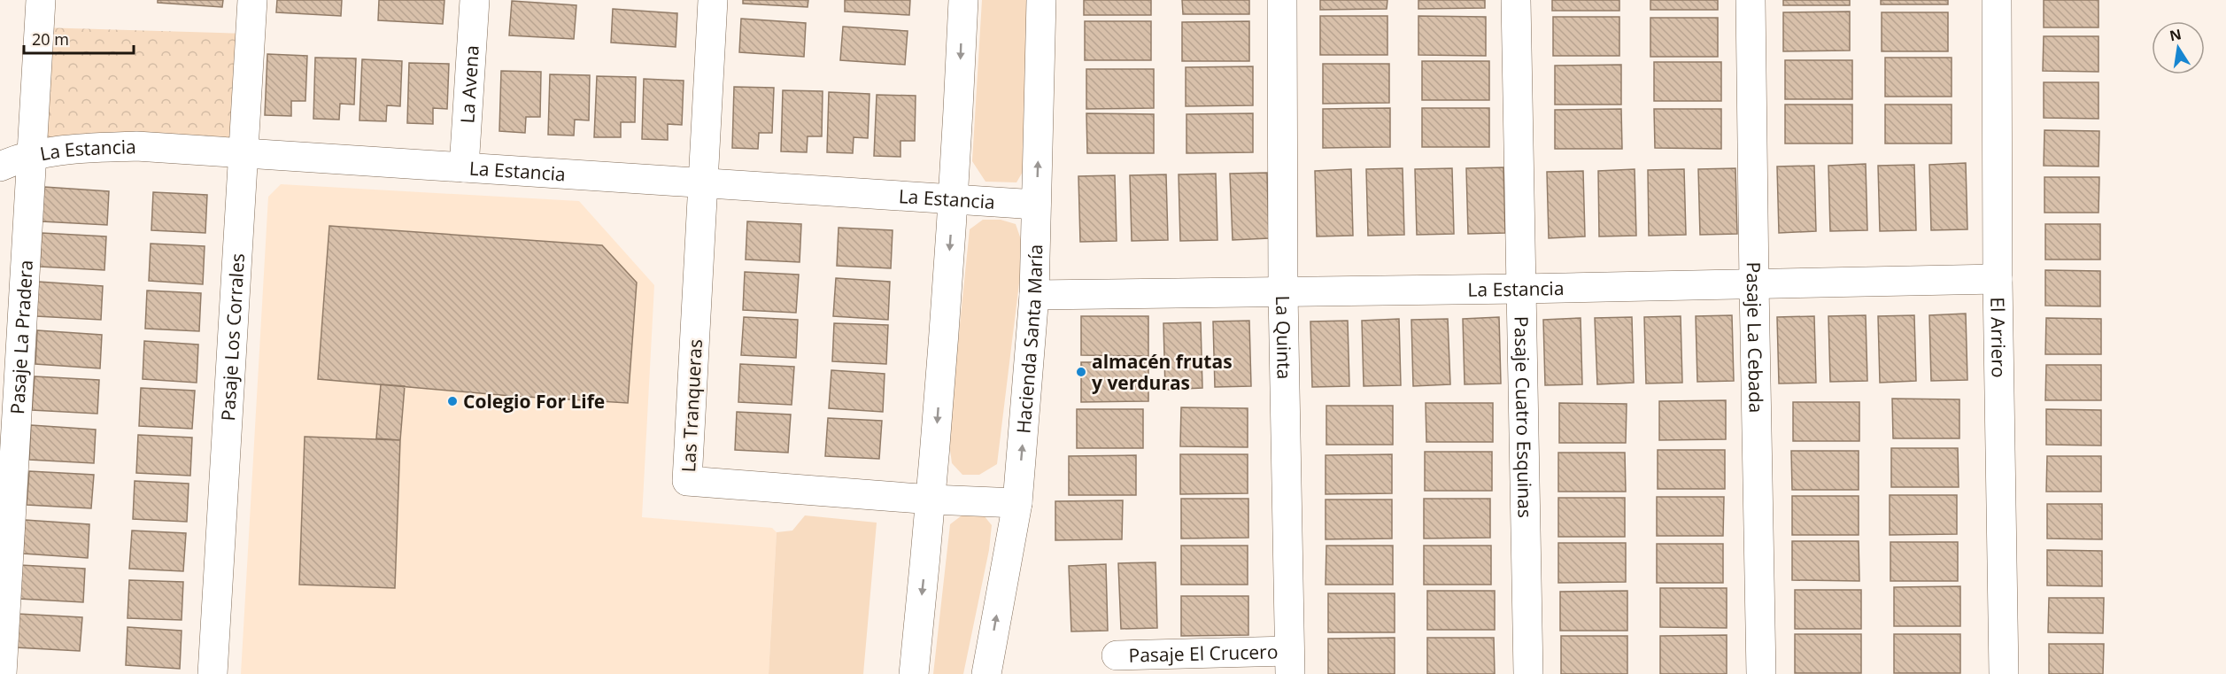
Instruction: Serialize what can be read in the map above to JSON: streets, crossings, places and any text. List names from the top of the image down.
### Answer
{
  "streets": {
    "street": [
      "La Avena",
      "La Estancia",
      "Pasaje La Pradera",
      "Pasaje Los Corrales",
      "La Quinta",
      "Pasaje La Cebada",
      "El Arriero",
      "Hacienda Santa María",
      "Las Tranqueras",
      "Pasaje Cuatro Esquinas",
      "Pasaje El Crucero"
    ]
  },
  "crossings": [
    ["La Avena", "La Estancia"],
    ["La Estancia", "Pasaje La Pradera"],
    ["La Estancia", "Pasaje Los Corrales"],
    ["La Estancia", "La Quinta"],
    ["La Estancia", "Pasaje La Cebada"],
    ["La Estancia", "El Arriero"],
    ["La Estancia", "Hacienda Santa María"],
    ["La Estancia", "Las Tranqueras"],
    ["La Estancia", "Pasaje Cuatro Esquinas"],
    ["La Quinta", "Pasaje El Crucero"],
    ["Hacienda Santa María", "Las Tranqueras"]
  ],
  "places": ["almacén frutas y verduras", "Colegio For Life"],
  "scale_bar": "20 m",
  "north": "top"
}
